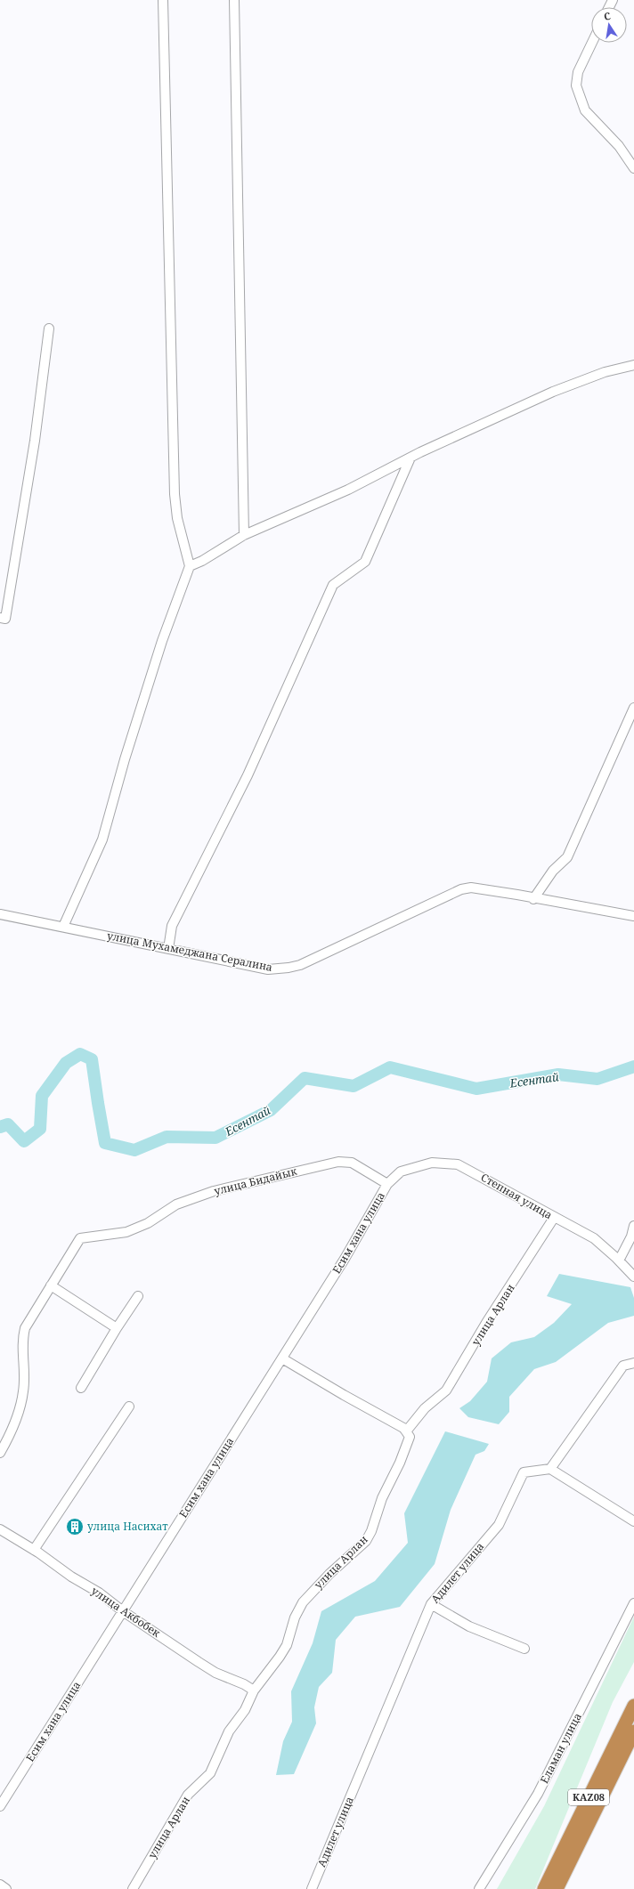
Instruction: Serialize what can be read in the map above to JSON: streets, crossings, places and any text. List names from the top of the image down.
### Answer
{
  "streets": {
    "highway": ["KAZ08"],
    "street": [
      "улица Мухамеджана Сералина",
      "улица Бидайык",
      "Степная улица",
      "Есим хана улица",
      "улица Арлан",
      "Адилет улица",
      "улица Акбобек",
      "Еламан улица"
    ]
  },
  "crossings": [
    ["улица Бидайык", "Степная улица"],
    ["улица Бидайык", "Есим хана улица"],
    ["Степная улица", "Есим хана улица"],
    ["Степная улица", "улица Арлан"],
    ["Есим хана улица", "улица Акбобек"],
    ["улица Арлан", "улица Акбобек"]
  ],
  "water": ["Есентай"],
  "places": {
    "building": ["улица Насихат"]
  },
  "north": "top"
}
